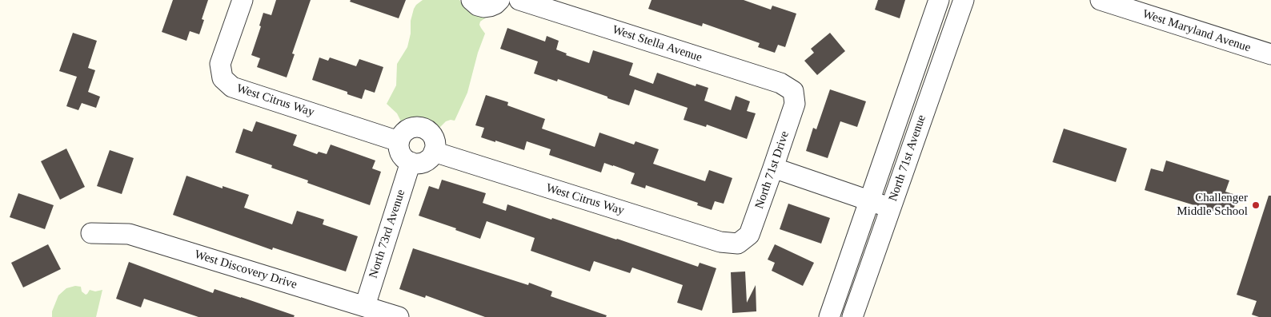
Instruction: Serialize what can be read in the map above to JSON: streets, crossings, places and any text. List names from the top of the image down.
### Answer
{
  "streets": {
    "street": [
      "West Maryland Avenue",
      "West Stella Avenue",
      "West Citrus Way",
      "North 71st Avenue",
      "North 71st Drive",
      "North 73rd Avenue",
      "West Discovery Drive"
    ]
  },
  "crossings": [
    ["West Stella Avenue", "North 71st Drive"],
    ["West Citrus Way", "North 71st Drive"],
    ["West Citrus Way", "North 73rd Avenue"],
    ["North 73rd Avenue", "West Discovery Drive"]
  ],
  "places": ["Challenger Middle School"]
}
